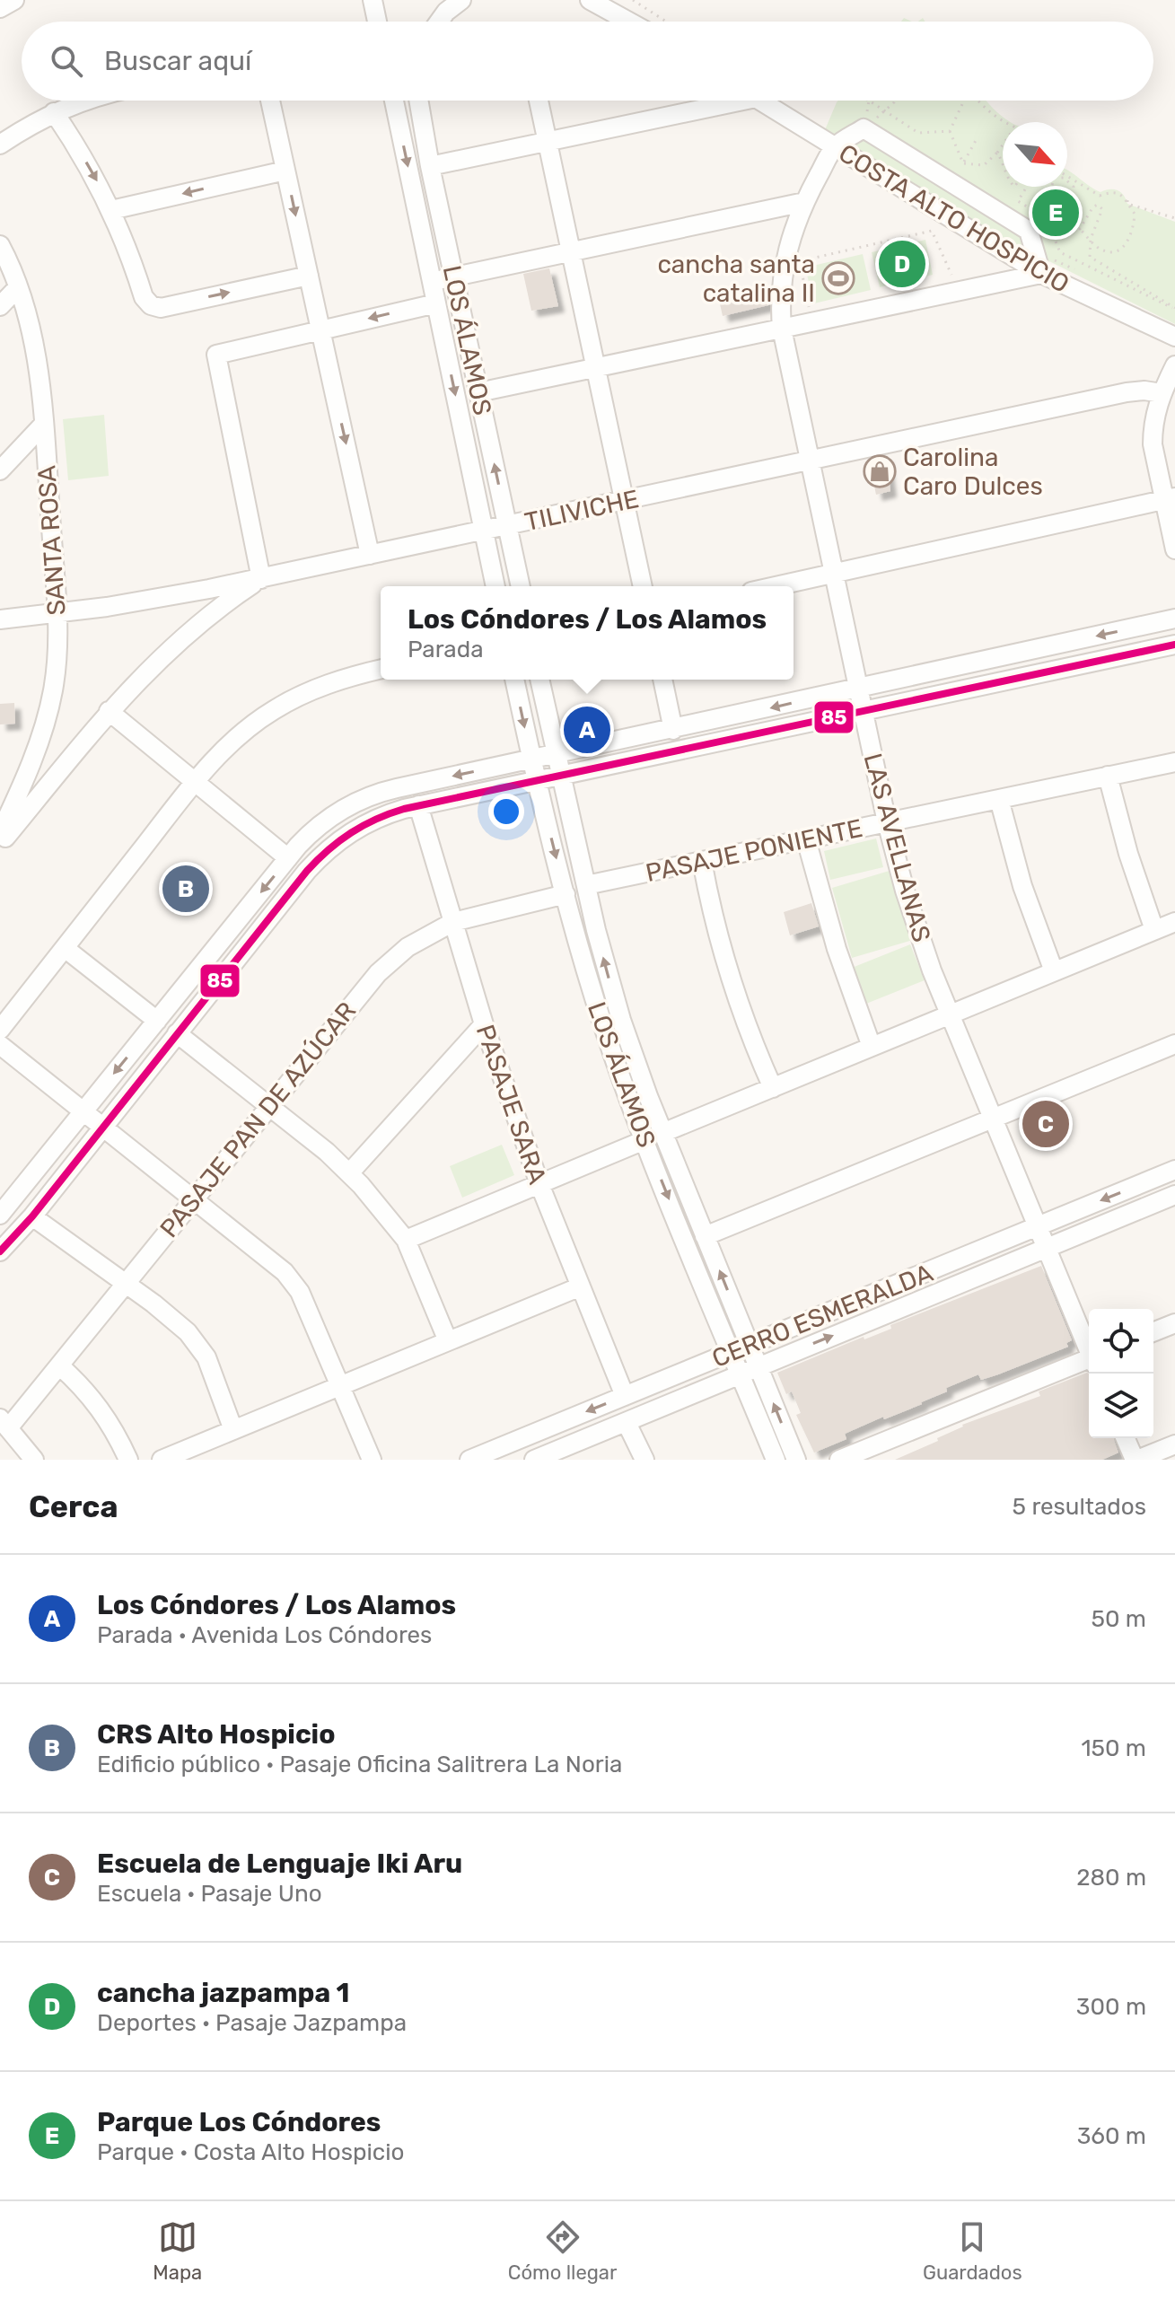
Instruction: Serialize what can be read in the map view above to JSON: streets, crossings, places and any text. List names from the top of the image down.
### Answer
{
  "streets": {
    "street": [
      "COSTA ALTO HOSPICIO",
      "LOS ÁLAMOS",
      "TILIVICHE",
      "SANTA ROSA",
      "LAS AVELLANAS",
      "PASAJE PONIENTE",
      "PASAJE SARA",
      "PASAJE PAN DE AZÚCAR",
      "CERRO ESMERALDA"
    ]
  },
  "crossings": [
    ["COSTA ALTO HOSPICIO", "LAS AVELLANAS"],
    ["LOS ÁLAMOS", "TILIVICHE"],
    ["LOS ÁLAMOS", "PASAJE PONIENTE"],
    ["LOS ÁLAMOS", "PASAJE PAN DE AZÚCAR"],
    ["LOS ÁLAMOS", "CERRO ESMERALDA"],
    ["TILIVICHE", "SANTA ROSA"],
    ["TILIVICHE", "LAS AVELLANAS"],
    ["LAS AVELLANAS", "PASAJE PONIENTE"],
    ["LAS AVELLANAS", "CERRO ESMERALDA"],
    ["PASAJE SARA", "PASAJE PAN DE AZÚCAR"],
    ["PASAJE SARA", "CERRO ESMERALDA"]
  ],
  "places": {
    "sports": ["cancha santa catalina II"],
    "shop": ["Carolina Caro Dulces"]
  },
  "lines": ["transit line 85"],
  "north": "bottom right",
  "page": {
    "search": "Buscar aquí",
    "pins": [
      "E",
      "D",
      "A",
      "B",
      "C"
    ],
    "popup": ["Los Cóndores / Los Alamos", "Parada"],
    "heading": ["Cerca", "5 resultados"],
    "list": [
      {
        "mark": "A",
        "name": "Los Cóndores / Los Alamos",
        "note": "Parada · Avenida Los Cóndores",
        "value": "50 m"
      },
      {
        "mark": "B",
        "name": "CRS Alto Hospicio",
        "note": "Edificio público · Pasaje Oficina Salitrera La Noria",
        "value": "150 m"
      },
      {
        "mark": "C",
        "name": "Escuela de Lenguaje Iki Aru",
        "note": "Escuela · Pasaje Uno",
        "value": "280 m"
      },
      {
        "mark": "D",
        "name": "cancha jazpampa 1",
        "note": "Deportes · Pasaje Jazpampa",
        "value": "300 m"
      },
      {
        "mark": "E",
        "name": "Parque Los Cóndores",
        "note": "Parque · Costa Alto Hospicio",
        "value": "360 m"
      }
    ],
    "nav": ["Mapa", "Cómo llegar", "Guardados"]
  }
}
